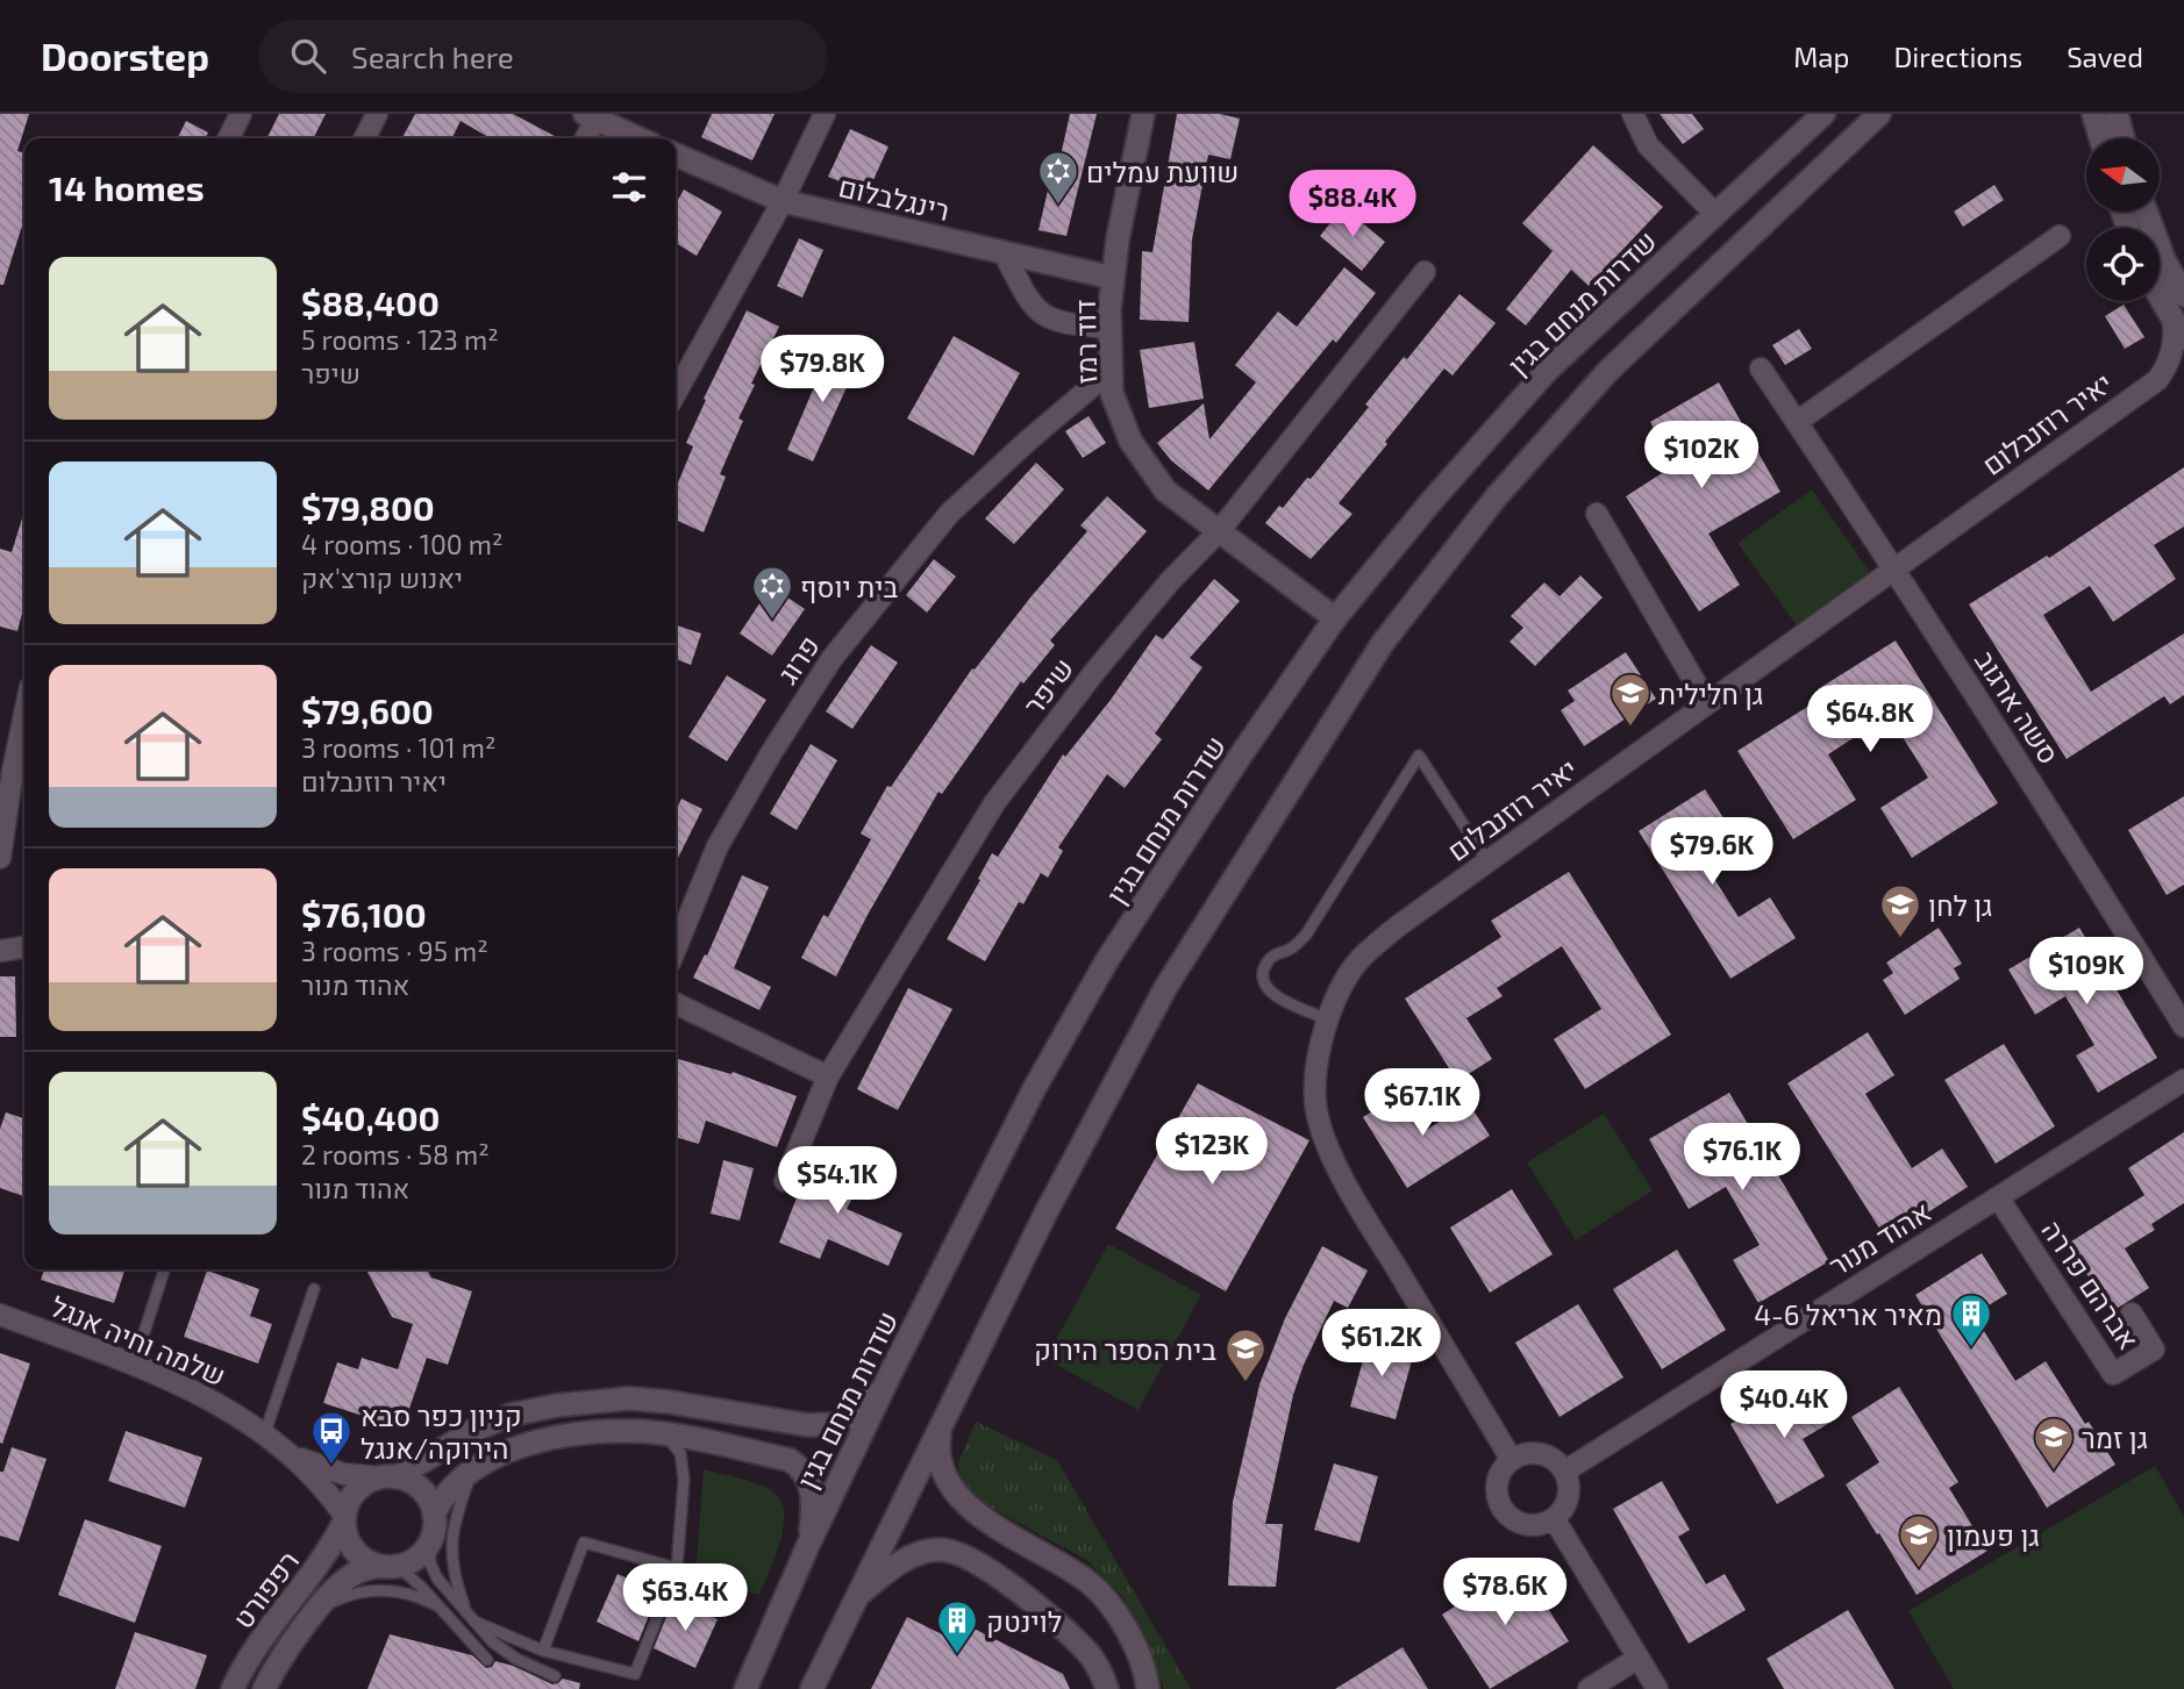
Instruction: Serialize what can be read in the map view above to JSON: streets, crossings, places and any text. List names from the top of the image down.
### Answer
{
  "streets": {
    "main road": [
      "רינגלבלום",
      "שדרות מנחם בגין",
      "דוד רמז",
      "רפפורט"
    ],
    "street": [
      "יאיר רוזנבלום",
      "פרוג",
      "שיפר",
      "סשה ארגוב",
      "אהוד מנור",
      "אברהם פררה",
      "שלמה וחיה אנגל"
    ]
  },
  "crossings": [
    ["רינגלבלום", "דוד רמז"],
    ["שדרות מנחם בגין", "דוד רמז"],
    ["דוד רמז", "פרוג"],
    ["דוד רמז", "שיפר"],
    ["יאיר רוזנבלום", "סשה ארגוב"],
    ["יאיר רוזנבלום", "אהוד מנור"],
    ["אהוד מנור", "אברהם פררה"],
    ["שלמה וחיה אנגל", "רפפורט"]
  ],
  "places": {
    "synagogue": ["שוועת עמלים", "בית יוסף"],
    "school or university": [
      "גן חלילית",
      "גן לחן",
      "בית הספר הירוק",
      "גן זמר",
      "גן פעמון"
    ],
    "building": ["מאיר אריאל 4-6", "לוינטק"],
    "bus stop": ["קניון כפר סבא הירוקה/אנגל"]
  },
  "north": "left",
  "page": {
    "header": "Doorstep",
    "search": "Search here",
    "nav": ["Map", "Directions", "Saved"],
    "heading": "14 homes",
    "price": [
      "$88.4K",
      "$79.8K",
      "$102K",
      "$64.8K",
      "$79.6K",
      "$109K",
      "$67.1K",
      "$123K",
      "$76.1K",
      "$54.1K",
      "$61.2K",
      "$40.4K",
      "$78.6K",
      "$63.4K"
    ],
    "list": [
      {
        "name": "$88,400",
        "note": "5 rooms · 123 m² · שיפר"
      },
      {
        "name": "$79,800",
        "note": "4 rooms · 100 m² · יאנוש קורצ'אק"
      },
      {
        "name": "$79,600",
        "note": "3 rooms · 101 m² · יאיר רוזנבלום"
      },
      {
        "name": "$76,100",
        "note": "3 rooms · 95 m² · אהוד מנור"
      },
      {
        "name": "$40,400",
        "note": "2 rooms · 58 m² · אהוד מנור"
      }
    ]
  }
}
